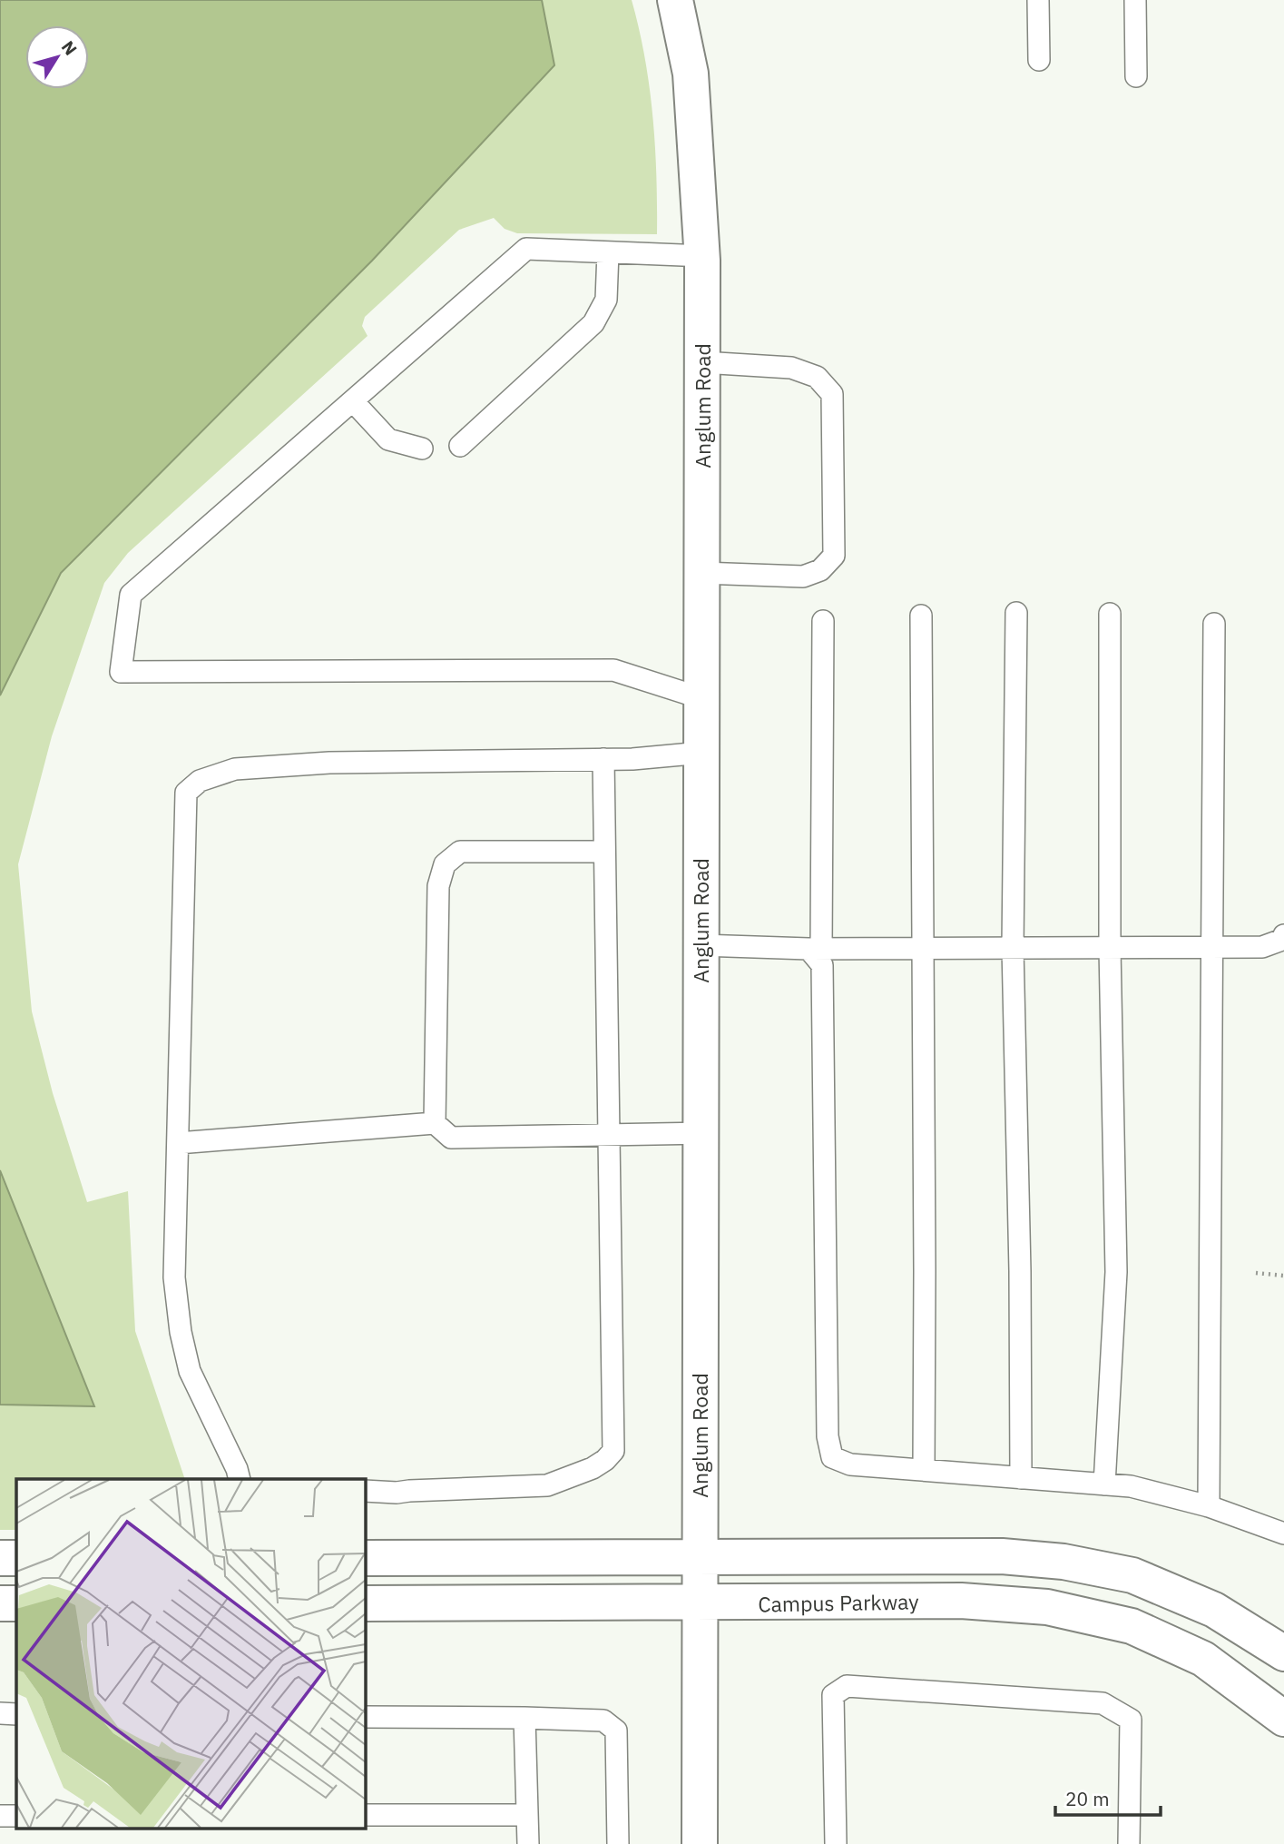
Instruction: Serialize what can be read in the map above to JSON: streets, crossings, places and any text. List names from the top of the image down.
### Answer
{
  "streets": {
    "street": ["Anglum Road", "Campus Parkway"]
  },
  "crossings": [
    ["Anglum Road", "Campus Parkway"]
  ],
  "scale_bar": "20 m",
  "north": "top right"
}
